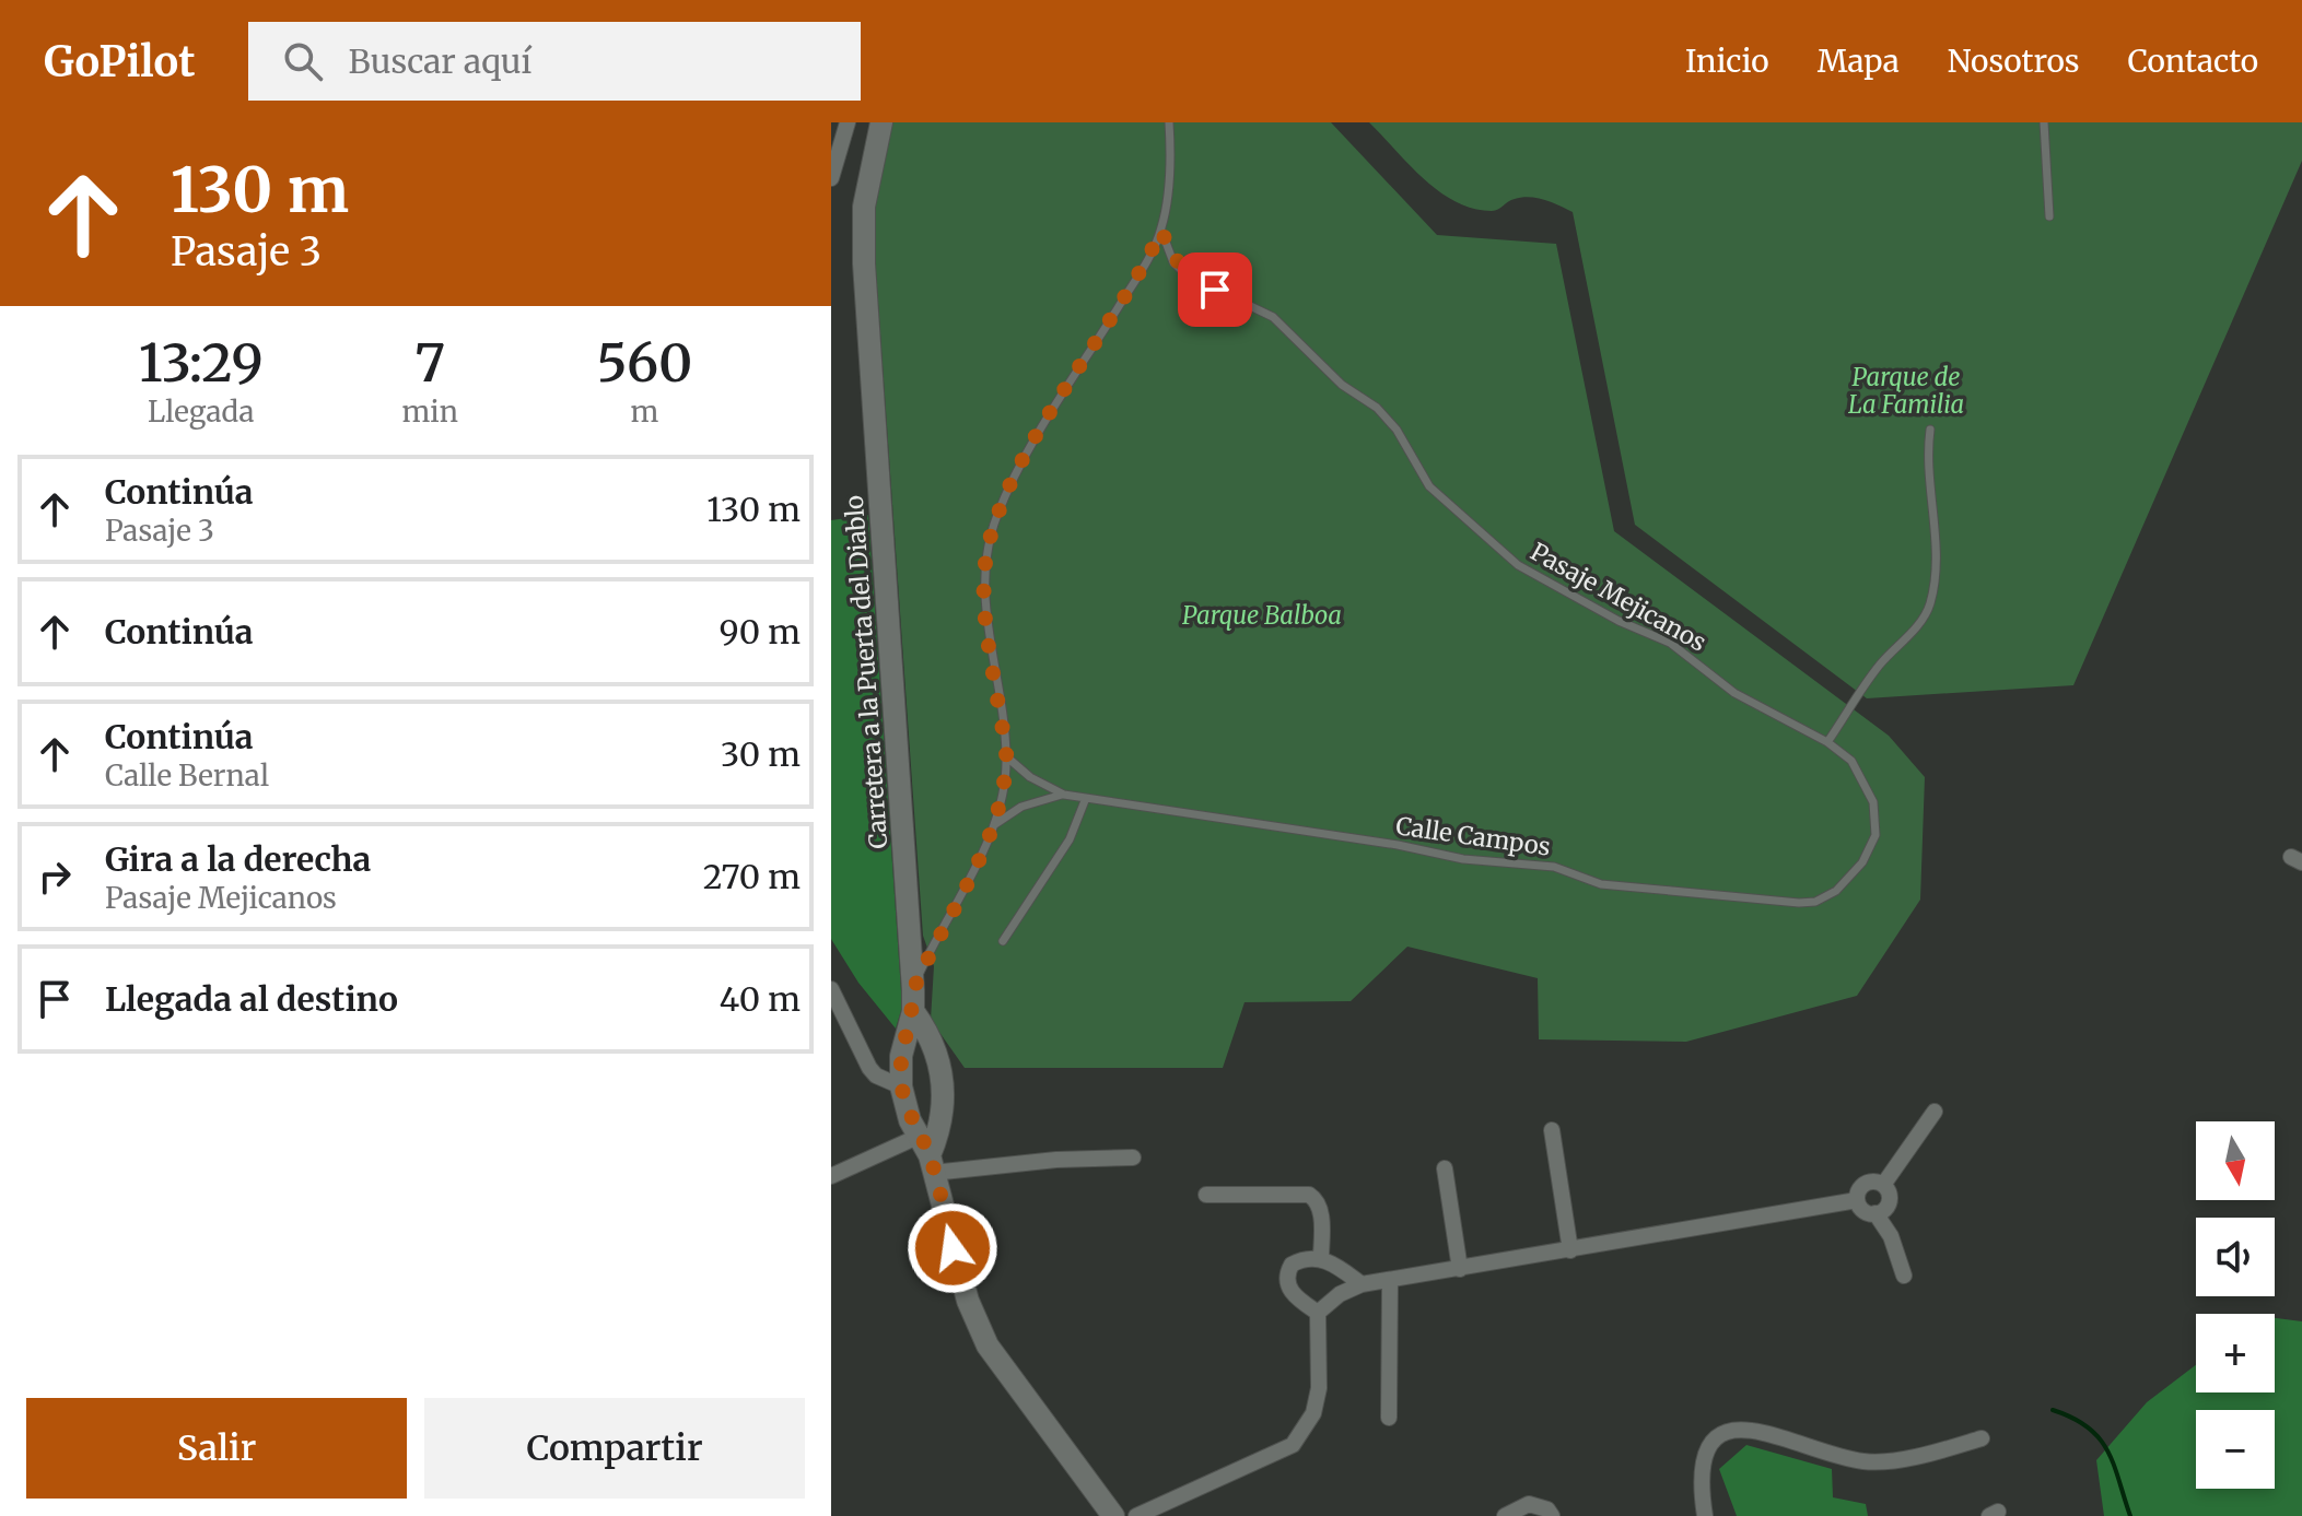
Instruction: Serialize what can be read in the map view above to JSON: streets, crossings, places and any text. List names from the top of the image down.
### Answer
{
  "streets": {
    "main road": ["Carretera a la Puerta del Diablo"],
    "lane": ["Pasaje Mejicanos", "Calle Campos"]
  },
  "crossings": [
    ["Pasaje Mejicanos", "Calle Campos"]
  ],
  "parks": ["Parque de La Familia", "Parque Balboa"],
  "north": "bottom",
  "page": {
    "header": "GoPilot",
    "search": "Buscar aquí",
    "nav": [
      "Inicio",
      "Mapa",
      "Nosotros",
      "Contacto"
    ],
    "turn": ["130 m", "Pasaje 3"],
    "eta": [
      "13:29",
      "Llegada",
      "7",
      "min",
      "560",
      "m"
    ],
    "list": [
      {
        "name": "Continúa",
        "note": "Pasaje 3",
        "value": "130 m"
      },
      {
        "name": "Continúa",
        "value": "90 m"
      },
      {
        "name": "Continúa",
        "note": "Calle Bernal",
        "value": "30 m"
      },
      {
        "name": "Gira a la derecha",
        "note": "Pasaje Mejicanos",
        "value": "270 m"
      },
      {
        "name": "Llegada al destino",
        "value": "40 m"
      }
    ],
    "map_buttons": ["+", "−"],
    "buttons": ["Salir", "Compartir"]
  }
}
